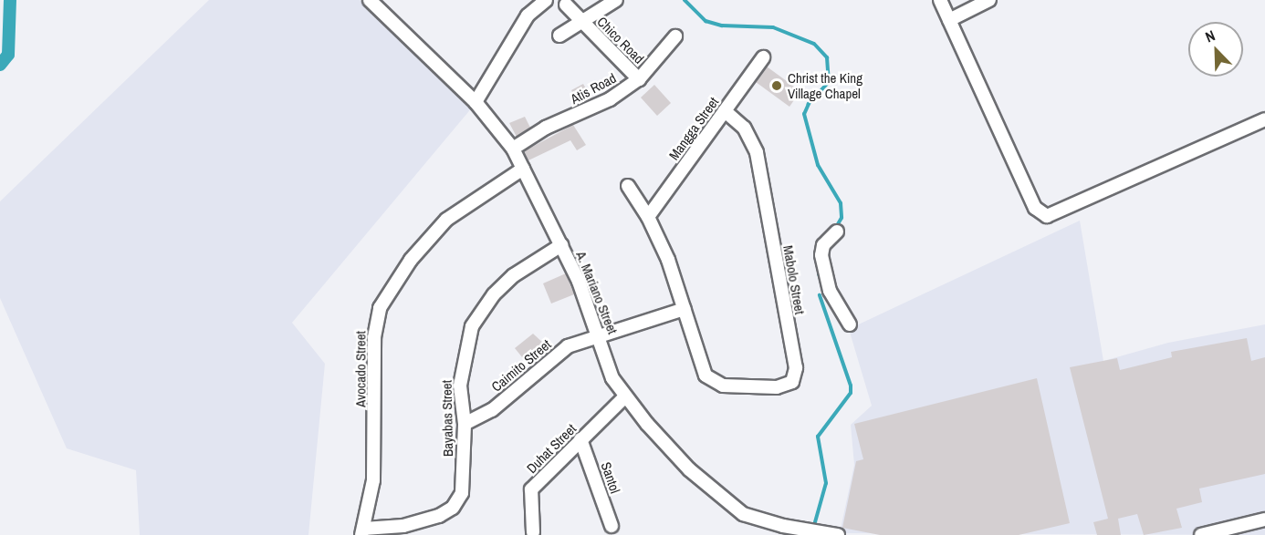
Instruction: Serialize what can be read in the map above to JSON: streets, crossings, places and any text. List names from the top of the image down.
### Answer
{
  "streets": {
    "street": [
      "Chico Road",
      "Atis Road",
      "Mangga Street",
      "Mabolo Street",
      "A. Mariano Street",
      "Caimito Street",
      "Avocado Street",
      "Bayabas Street",
      "Duhat Street",
      "Santol"
    ]
  },
  "crossings": [
    ["Chico Road", "Atis Road"],
    ["Atis Road", "A. Mariano Street"],
    ["Mangga Street", "Mabolo Street"],
    ["A. Mariano Street", "Caimito Street"],
    ["A. Mariano Street", "Avocado Street"],
    ["A. Mariano Street", "Bayabas Street"],
    ["A. Mariano Street", "Duhat Street"],
    ["Caimito Street", "Bayabas Street"],
    ["Avocado Street", "Bayabas Street"],
    ["Duhat Street", "Santol"]
  ],
  "places": ["Christ the King Village Chapel"],
  "north": "top left"
}
